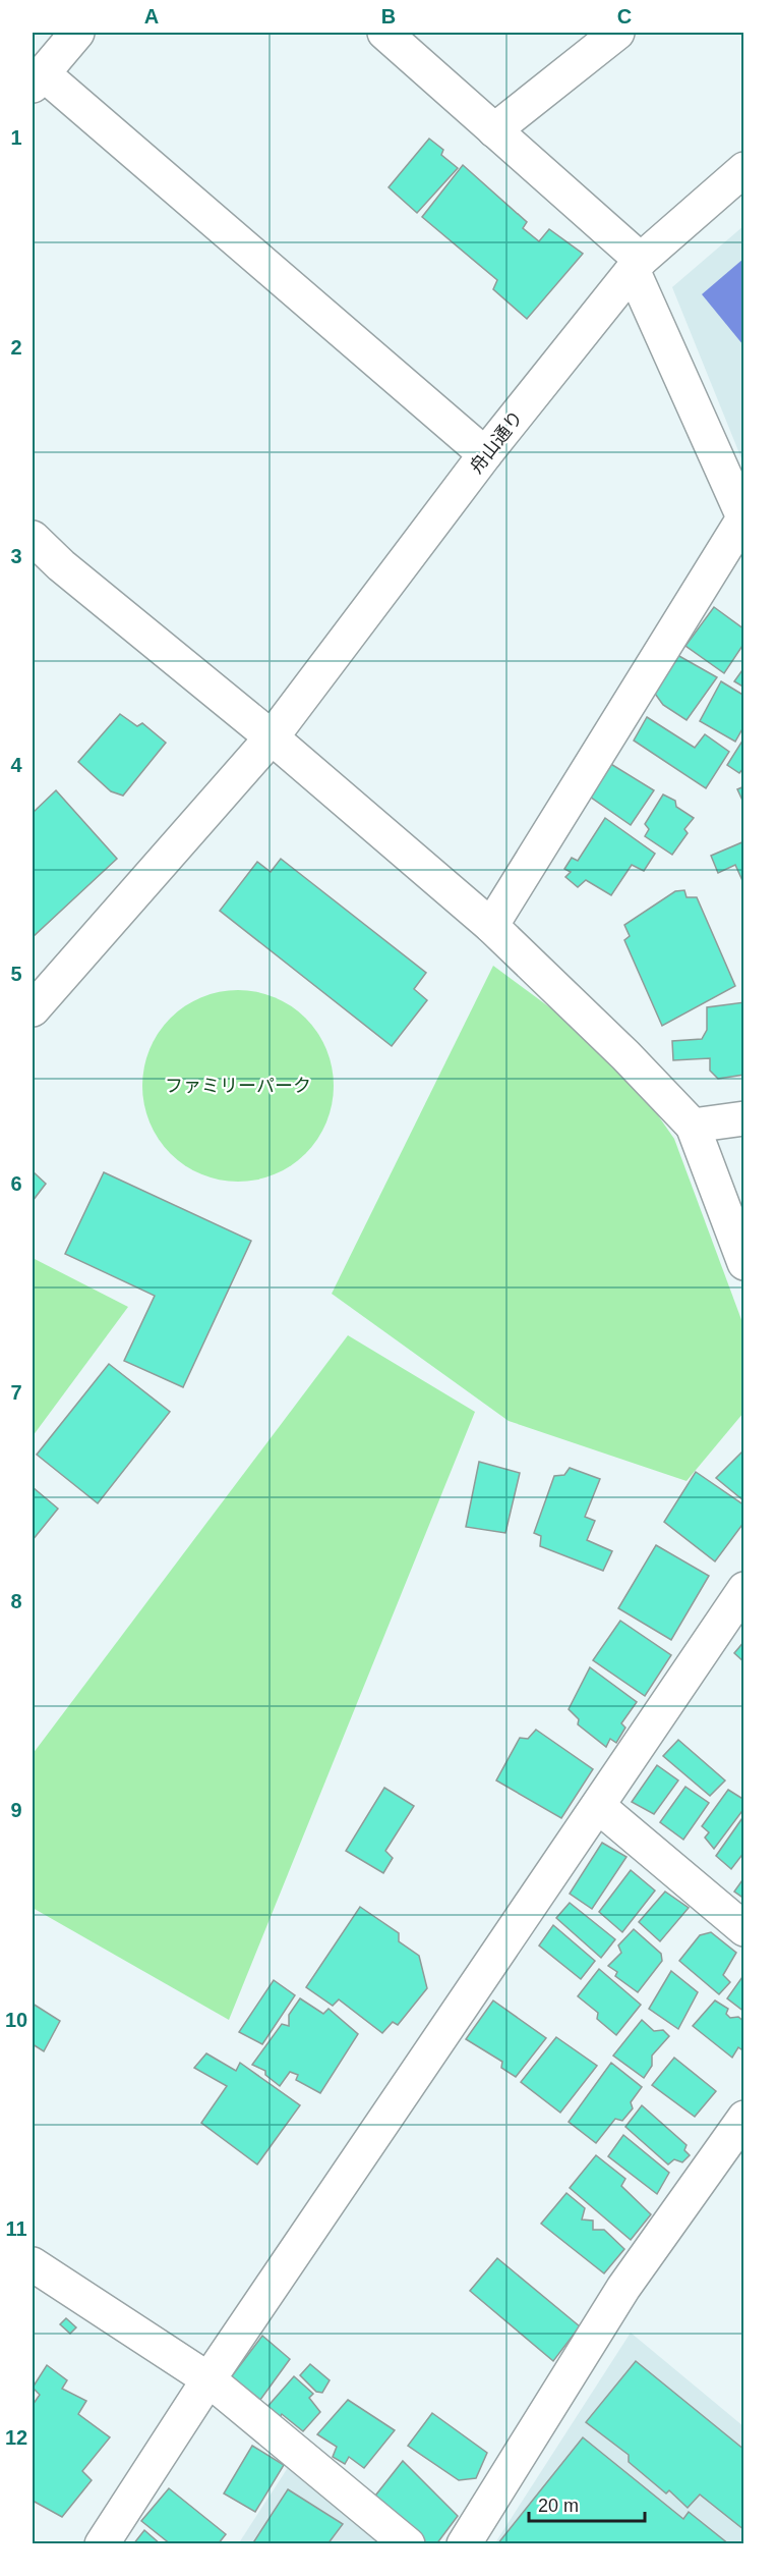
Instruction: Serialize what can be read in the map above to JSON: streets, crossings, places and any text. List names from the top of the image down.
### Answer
{
  "streets": {
    "street": ["舟山通り"]
  },
  "parks": ["ファミリーパーク"],
  "scale_bar": "20 m",
  "grid": {
    "columns": ["A", "B", "C"],
    "rows": [
      "1",
      "2",
      "3",
      "4",
      "5",
      "6",
      "7",
      "8",
      "9",
      "10",
      "11",
      "12"
    ]
  }
}
